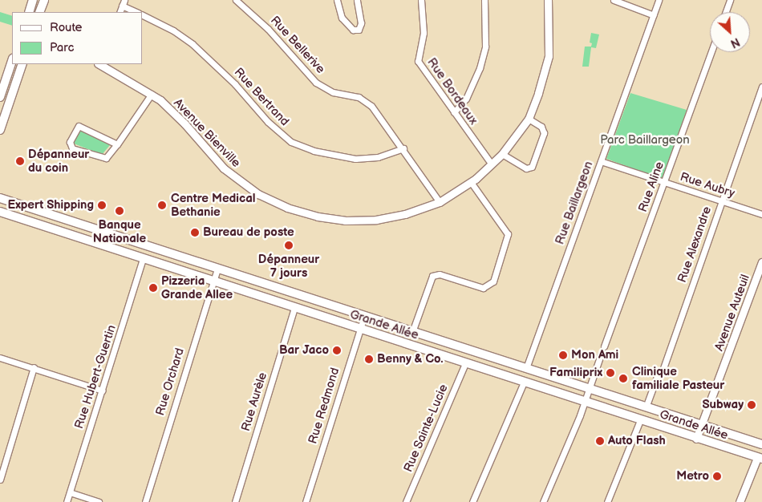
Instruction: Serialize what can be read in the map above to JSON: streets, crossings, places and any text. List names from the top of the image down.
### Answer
{
  "streets": {
    "main road": ["Grande Allée"],
    "street": [
      "Rue Bellerive",
      "Rue Bordeaux",
      "Rue Bertrand",
      "Avenue Bienville",
      "Rue Aubry",
      "Rue Aline",
      "Rue Baillargeon",
      "Rue Alexandre",
      "Avenue Auteuil",
      "Rue Hubert-Guertin",
      "Rue Orchard",
      "Rue Aurèle",
      "Rue Redmond",
      "Rue Sainte-Lucie"
    ]
  },
  "crossings": [
    ["Rue Bellerive", "Rue Bertrand"],
    ["Rue Bellerive", "Avenue Bienville"],
    ["Rue Bordeaux", "Avenue Bienville"],
    ["Rue Aubry", "Rue Aline"],
    ["Rue Aubry", "Rue Baillargeon"],
    ["Rue Aubry", "Rue Alexandre"],
    ["Rue Baillargeon", "Grande Allée"],
    ["Rue Alexandre", "Grande Allée"],
    ["Avenue Auteuil", "Grande Allée"],
    ["Grande Allée", "Rue Hubert-Guertin"],
    ["Grande Allée", "Rue Orchard"],
    ["Grande Allée", "Rue Aurèle"],
    ["Grande Allée", "Rue Redmond"],
    ["Grande Allée", "Rue Sainte-Lucie"]
  ],
  "parks": ["Parc Baillargeon"],
  "places": [
    "Dépanneur du coin",
    "Expert Shipping",
    "Centre Medical Bethanie",
    "Banque Nationale",
    "Bureau de poste",
    "Dépanneur 7 jours",
    "Pizzeria Grande Allee",
    "Bar Jaco",
    "Mon Ami",
    "Benny & Co.",
    "Familiprix",
    "Clinique familiale Pasteur",
    "Subway",
    "Auto Flash",
    "Metro"
  ],
  "legend": ["Route", "Parc"],
  "north": "bottom right"
}
